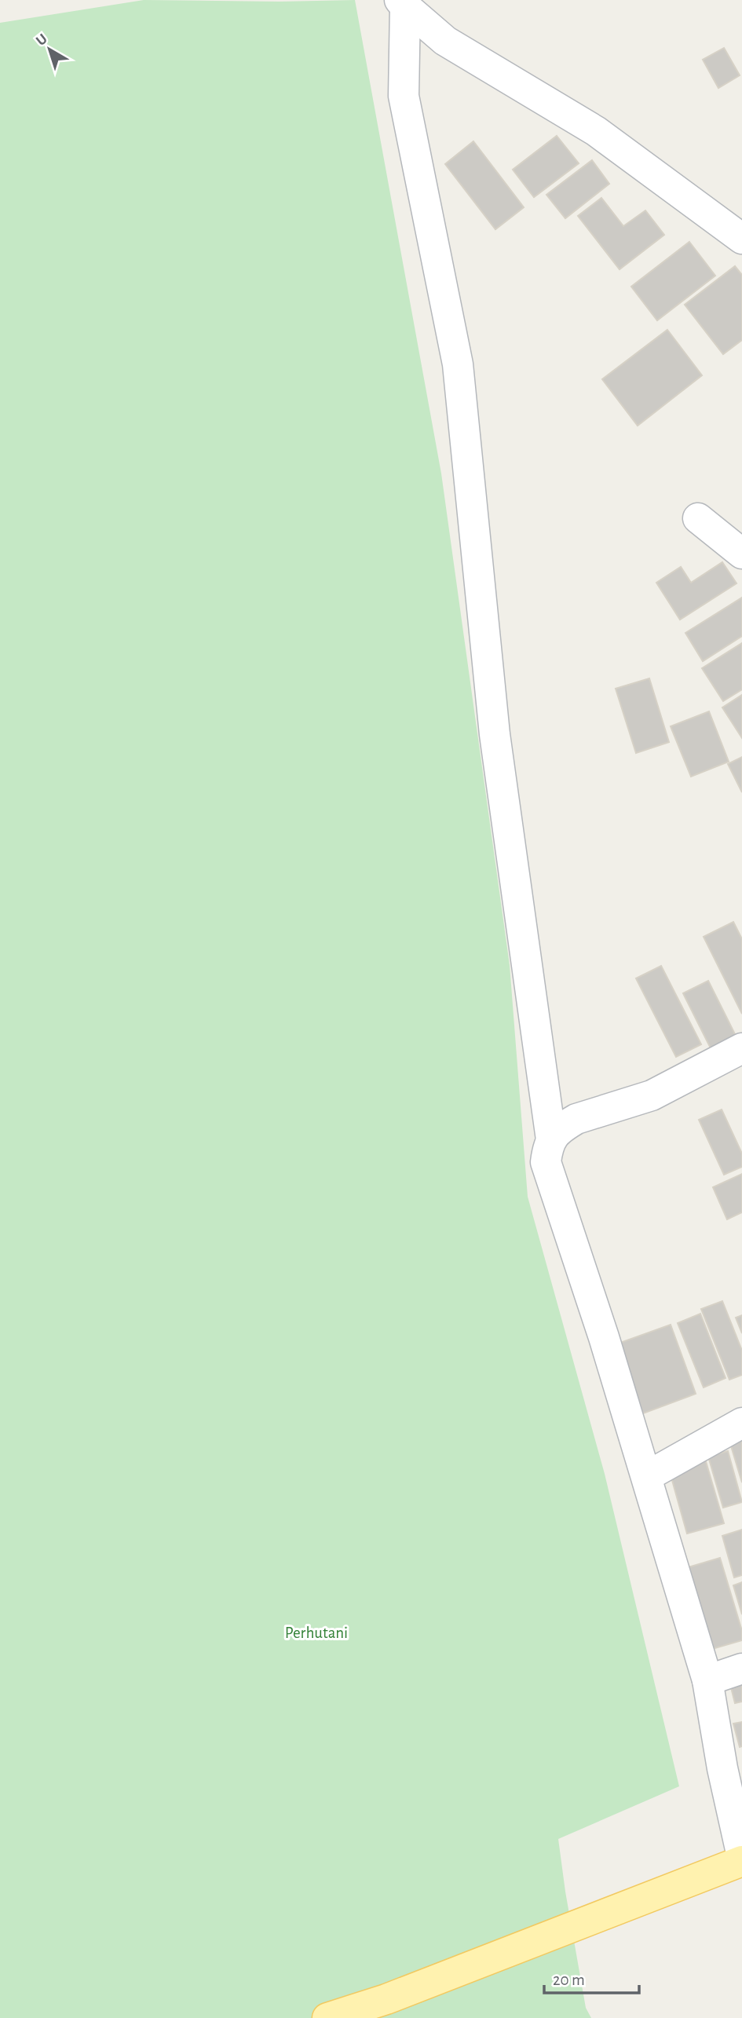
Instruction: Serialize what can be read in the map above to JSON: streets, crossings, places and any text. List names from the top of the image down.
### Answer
{
  "parks": ["Perhutani"],
  "scale_bar": "20 m",
  "north": "top left"
}
